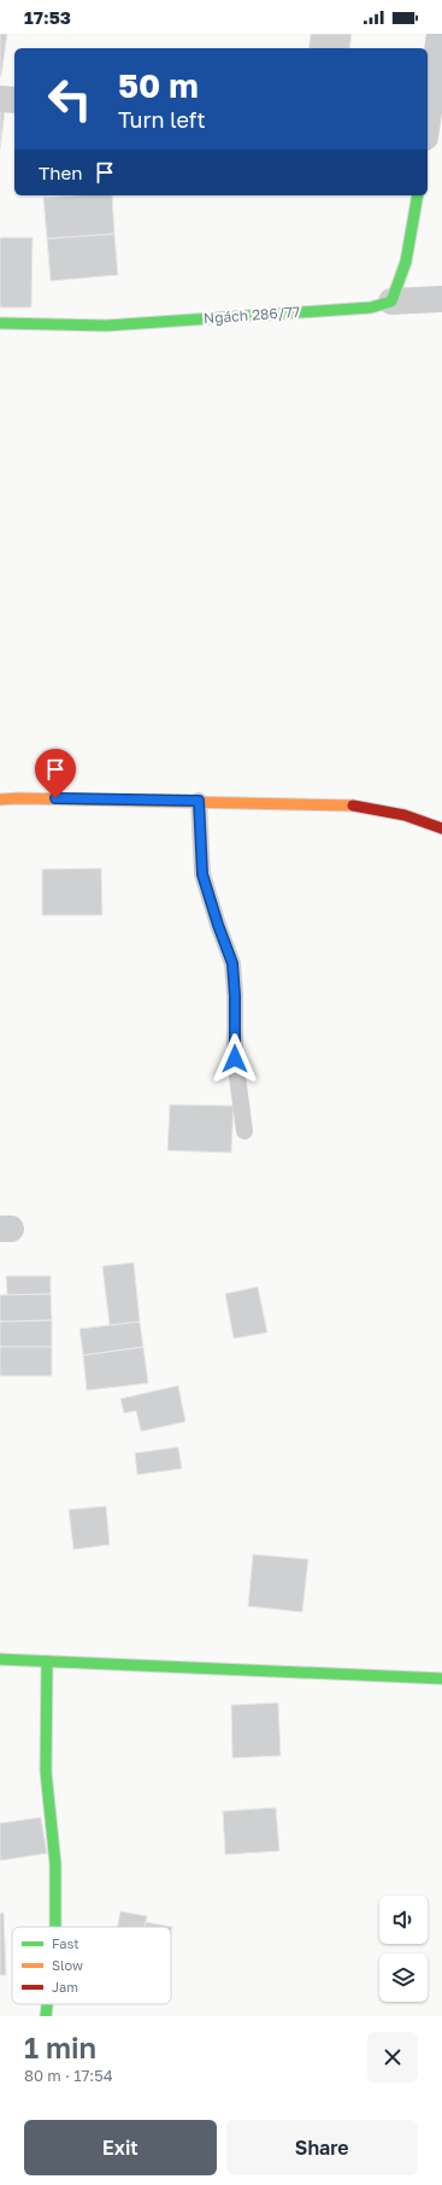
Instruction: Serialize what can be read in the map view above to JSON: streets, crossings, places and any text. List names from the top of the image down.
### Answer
{
  "streets": {
    "street": ["Ngách 286/77"]
  },
  "legend": ["Fast", "Slow", "Jam"],
  "page": {
    "status": "17:53",
    "turn": ["50 m", "Turn left"],
    "then": "Then",
    "heading": ["1 min", "80 m · 17:54"],
    "buttons": ["Exit", "Share"]
  }
}
